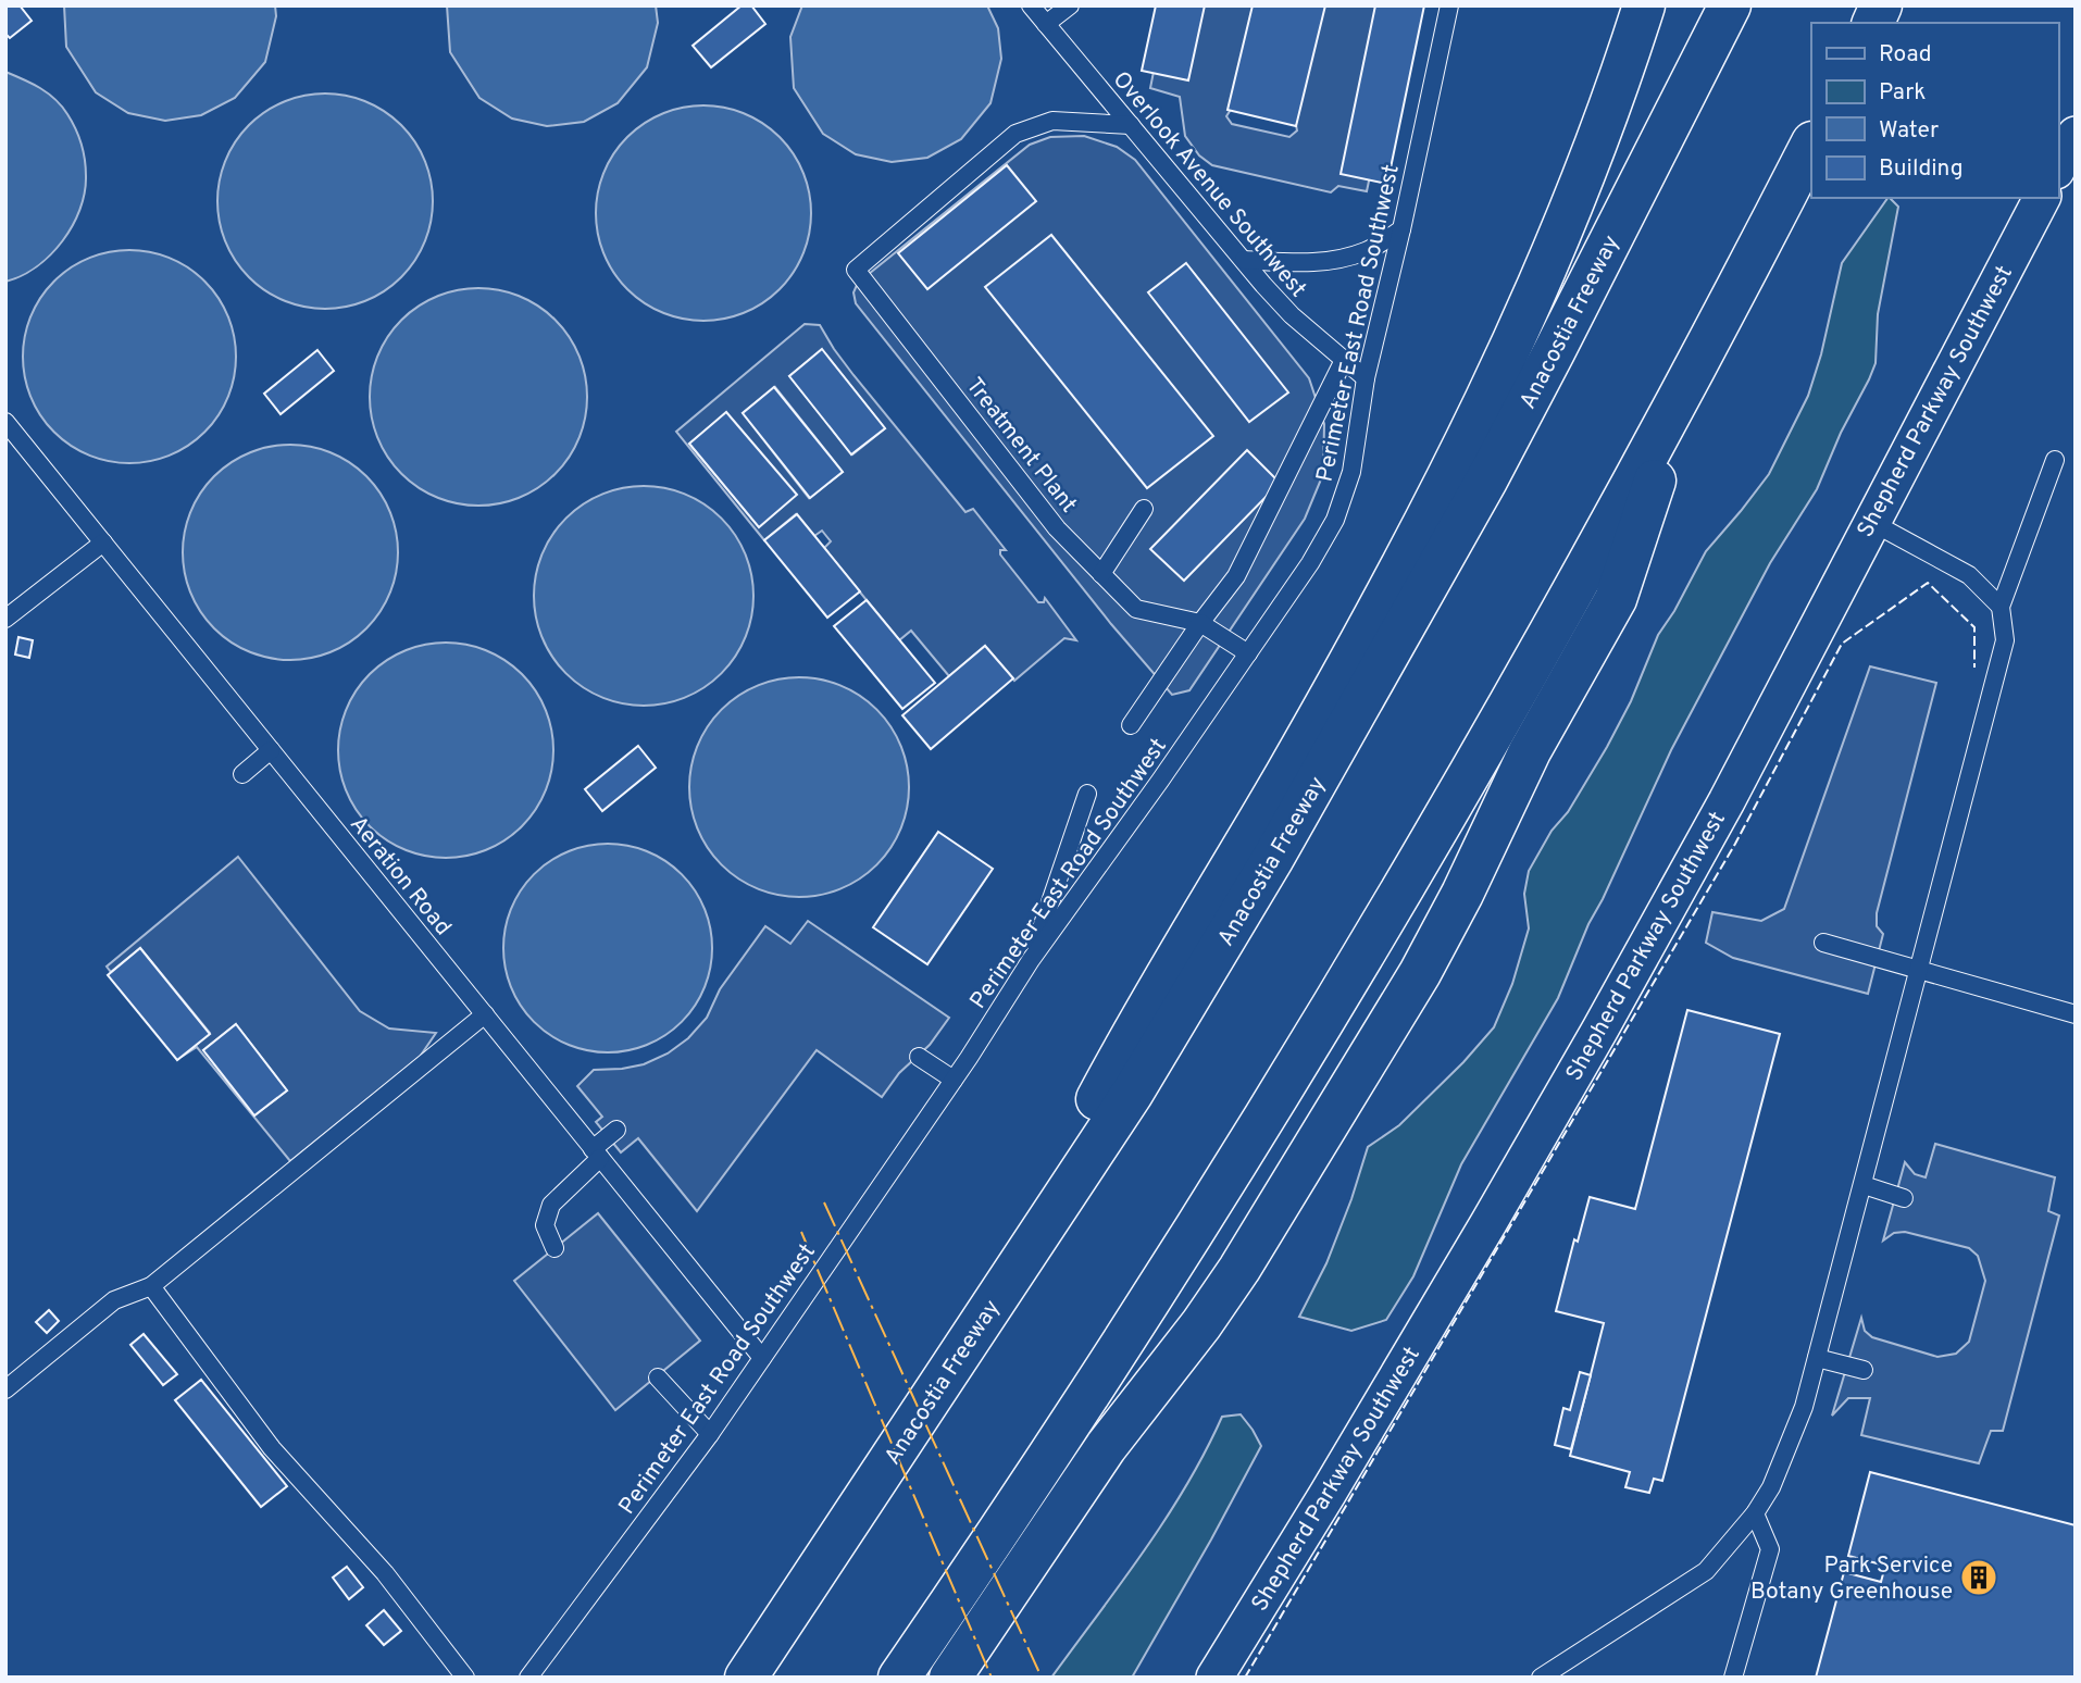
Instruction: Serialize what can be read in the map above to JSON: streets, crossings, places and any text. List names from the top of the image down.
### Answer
{
  "streets": {
    "highway": ["Anacostia Freeway"],
    "street": ["Shepherd Parkway Southwest"],
    "lane": [
      "Overlook Avenue Southwest",
      "Perimeter East Road Southwest",
      "Treatment Plant",
      "Aeration Road"
    ]
  },
  "crossings": [
    ["Overlook Avenue Southwest", "Perimeter East Road Southwest"],
    ["Overlook Avenue Southwest", "Treatment Plant"],
    ["Perimeter East Road Southwest", "Aeration Road"]
  ],
  "places": {
    "building": ["Park Service Botany Greenhouse"]
  },
  "legend": [
    "Road",
    "Park",
    "Water",
    "Building"
  ]
}
